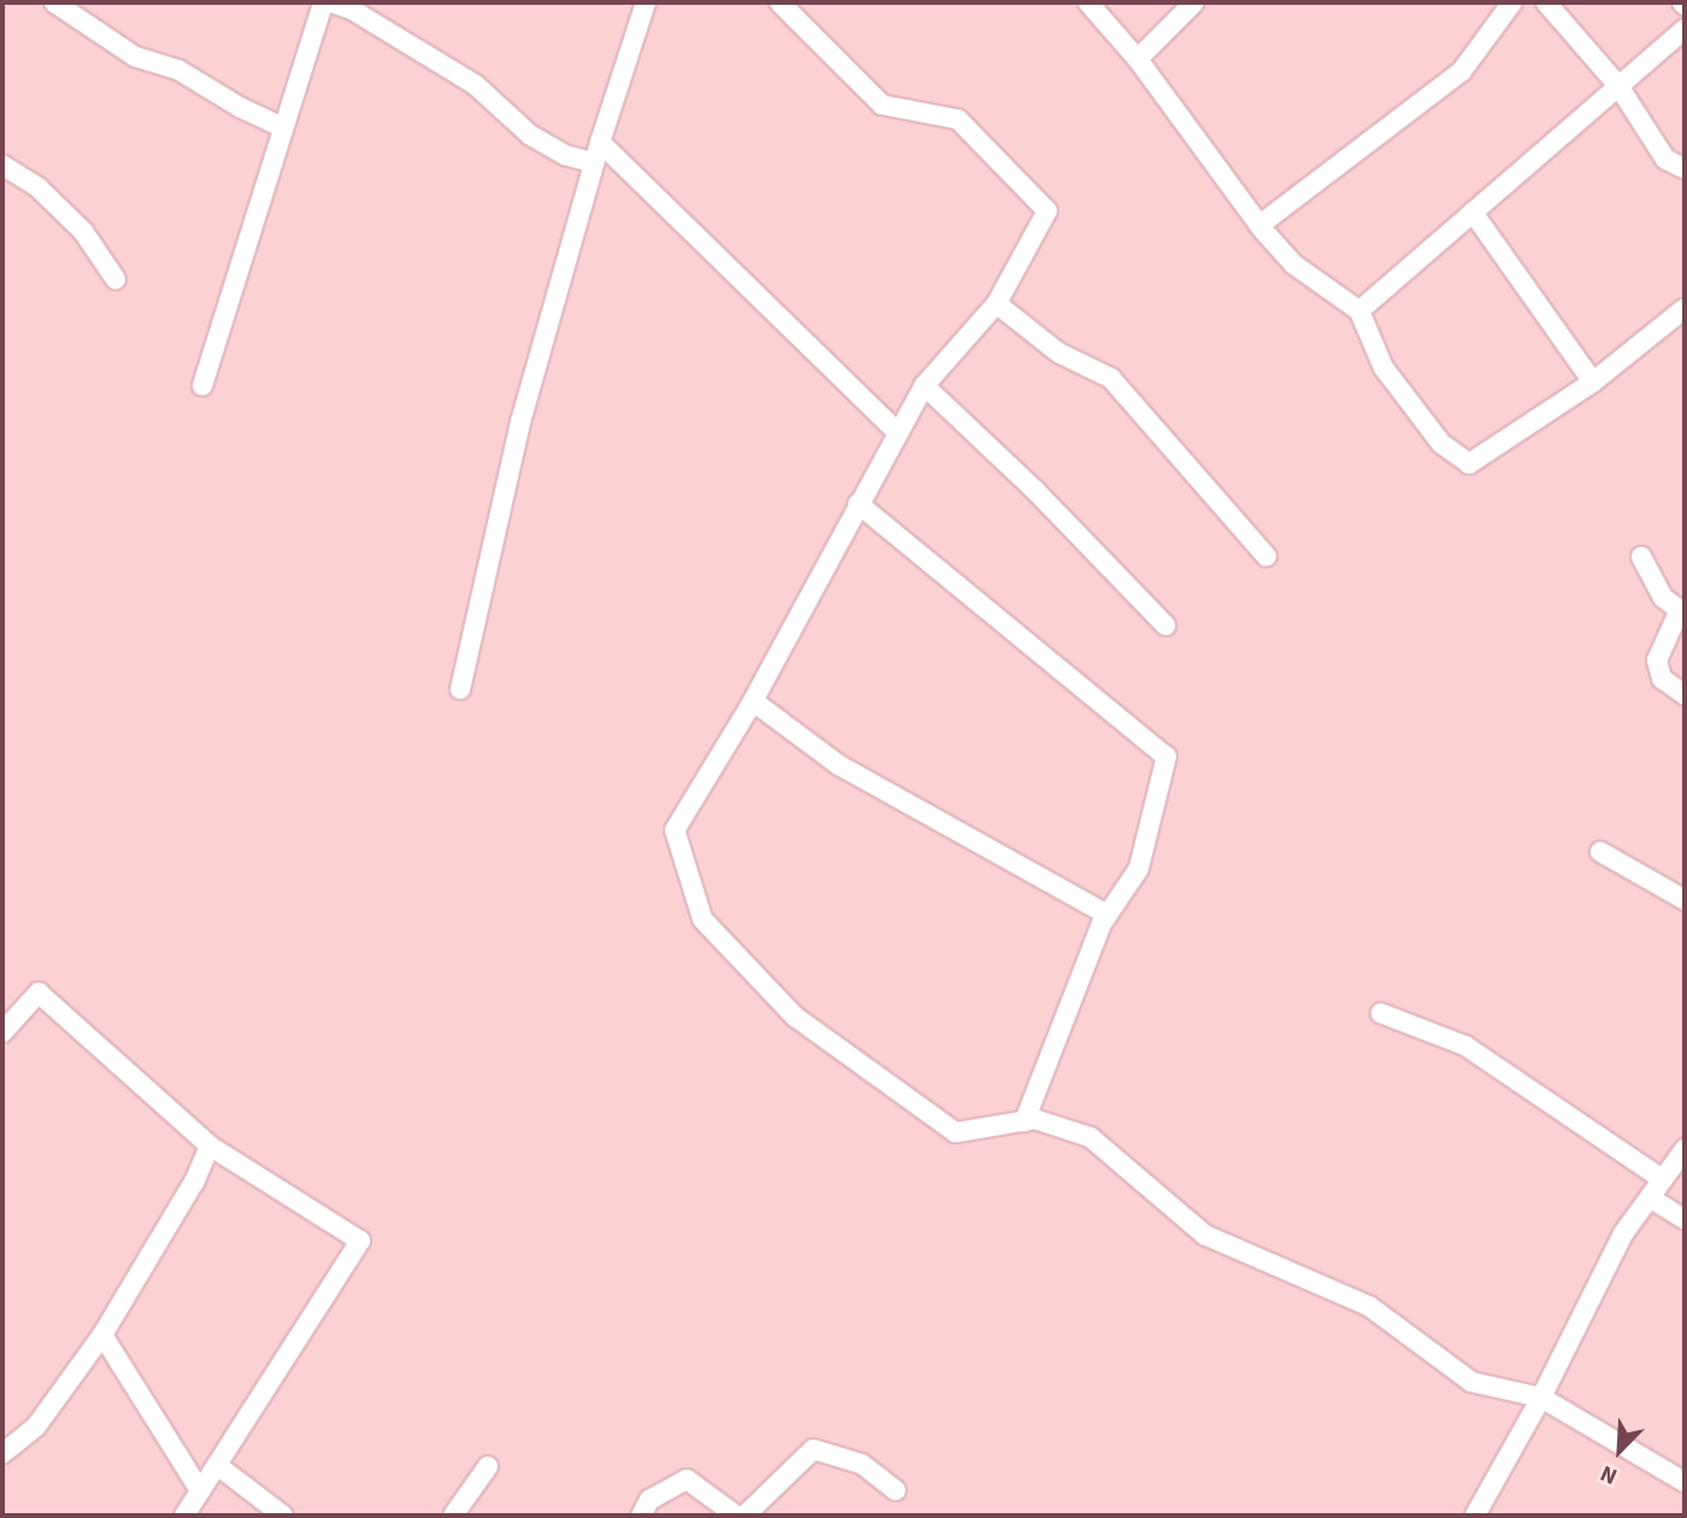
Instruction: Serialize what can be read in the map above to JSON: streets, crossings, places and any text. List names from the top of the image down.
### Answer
{
  "north": "bottom left"
}
